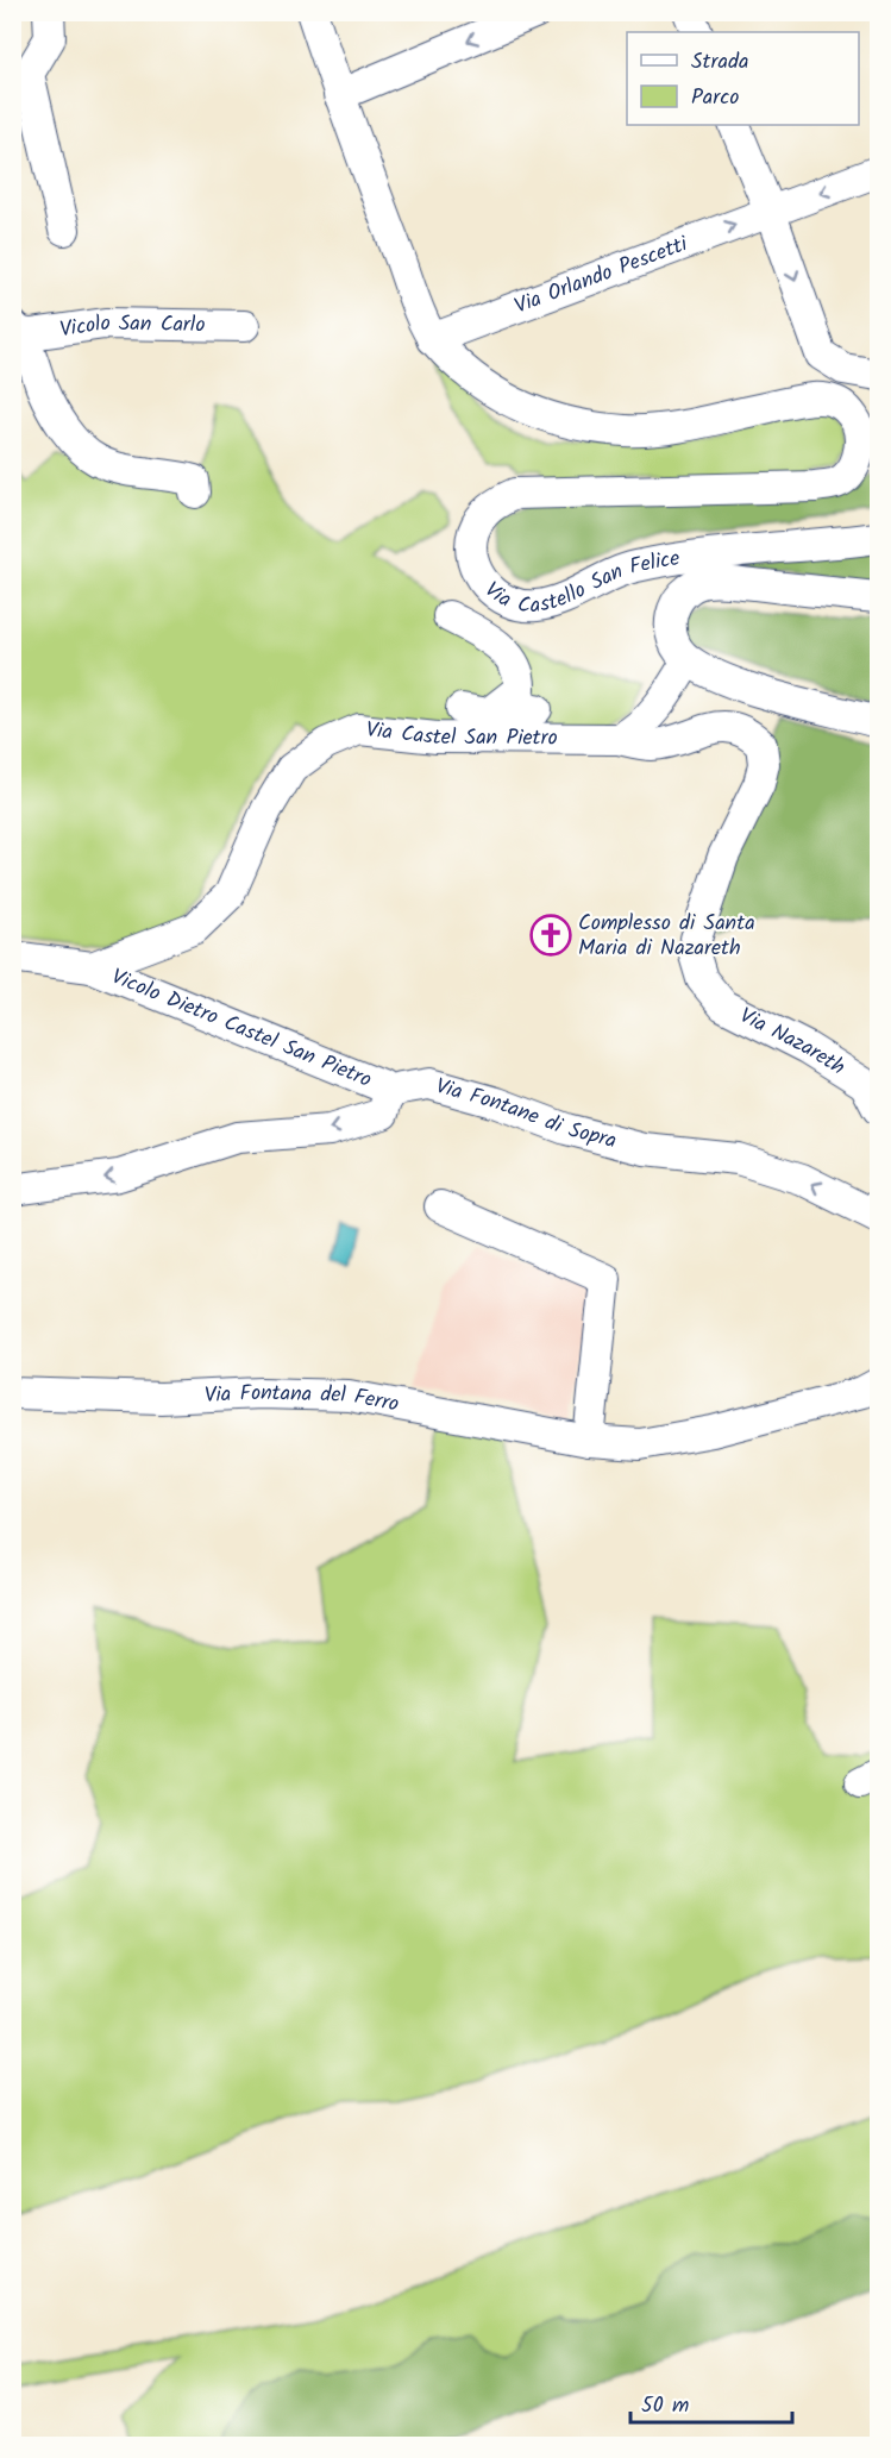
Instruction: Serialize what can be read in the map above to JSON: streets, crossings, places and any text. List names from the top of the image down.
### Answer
{
  "streets": {
    "street": [
      "Via Orlando Pescetti",
      "Vicolo San Carlo",
      "Via Castello San Felice",
      "Via Castel San Pietro",
      "Vicolo Dietro Castel San Pietro",
      "Via Nazareth",
      "Via Fontane di Sopra",
      "Via Fontana del Ferro"
    ]
  },
  "crossings": [
    ["Via Orlando Pescetti", "Via Castello San Felice"],
    ["Via Castel San Pietro", "Vicolo Dietro Castel San Pietro"],
    ["Via Castel San Pietro", "Via Nazareth"],
    ["Vicolo Dietro Castel San Pietro", "Via Fontane di Sopra"]
  ],
  "one_way": ["Via Fontane di Sopra"],
  "places": {
    "church": ["Complesso di Santa Maria di Nazareth"]
  },
  "legend": ["Strada", "Parco"],
  "scale_bar": "50 m"
}
